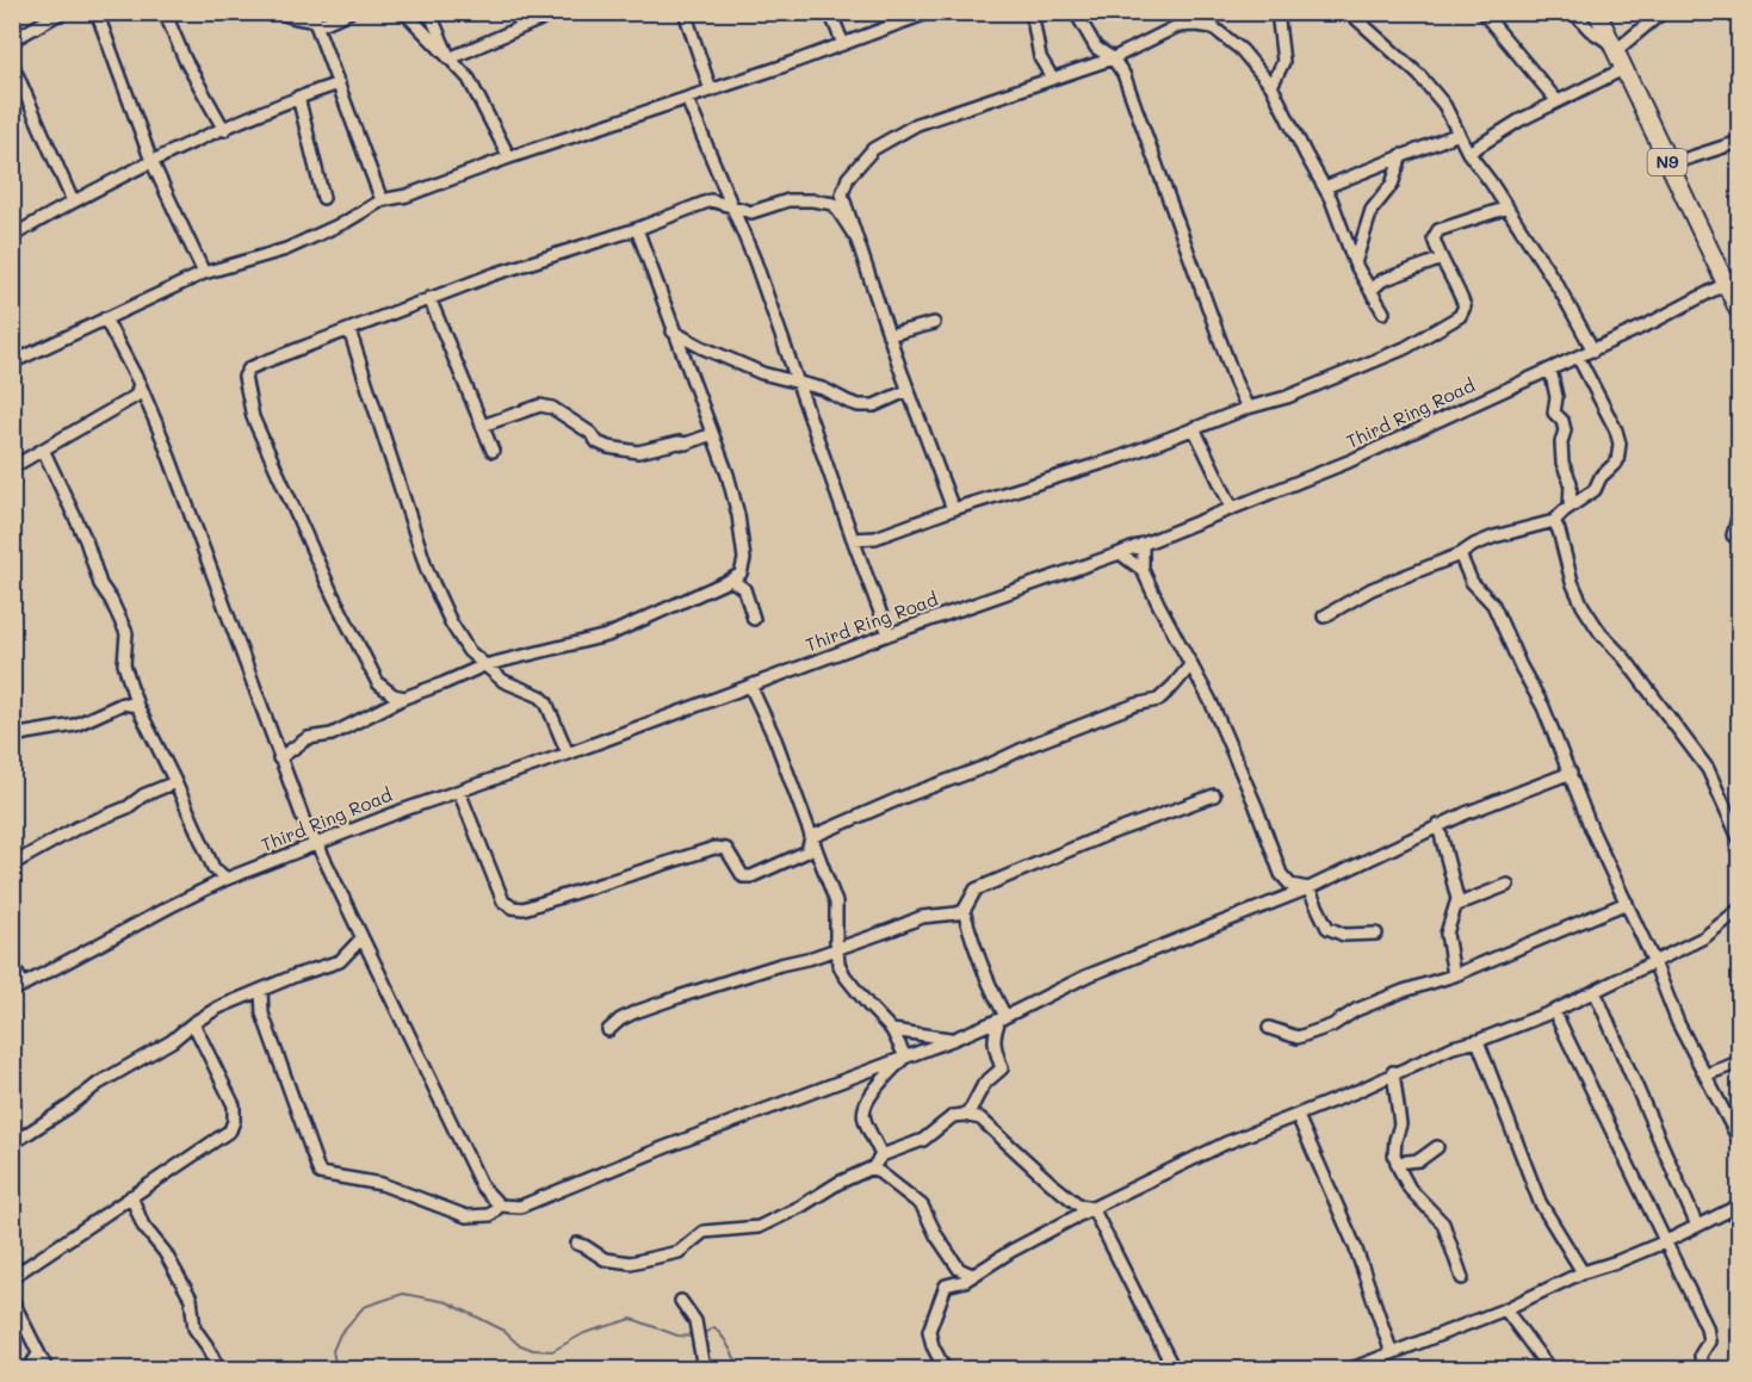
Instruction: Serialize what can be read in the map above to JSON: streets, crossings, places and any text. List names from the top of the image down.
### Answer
{
  "streets": {
    "highway": ["N9"],
    "street": ["Third Ring Road"]
  },
  "crossings": [
    ["N9", "Third Ring Road"]
  ]
}
